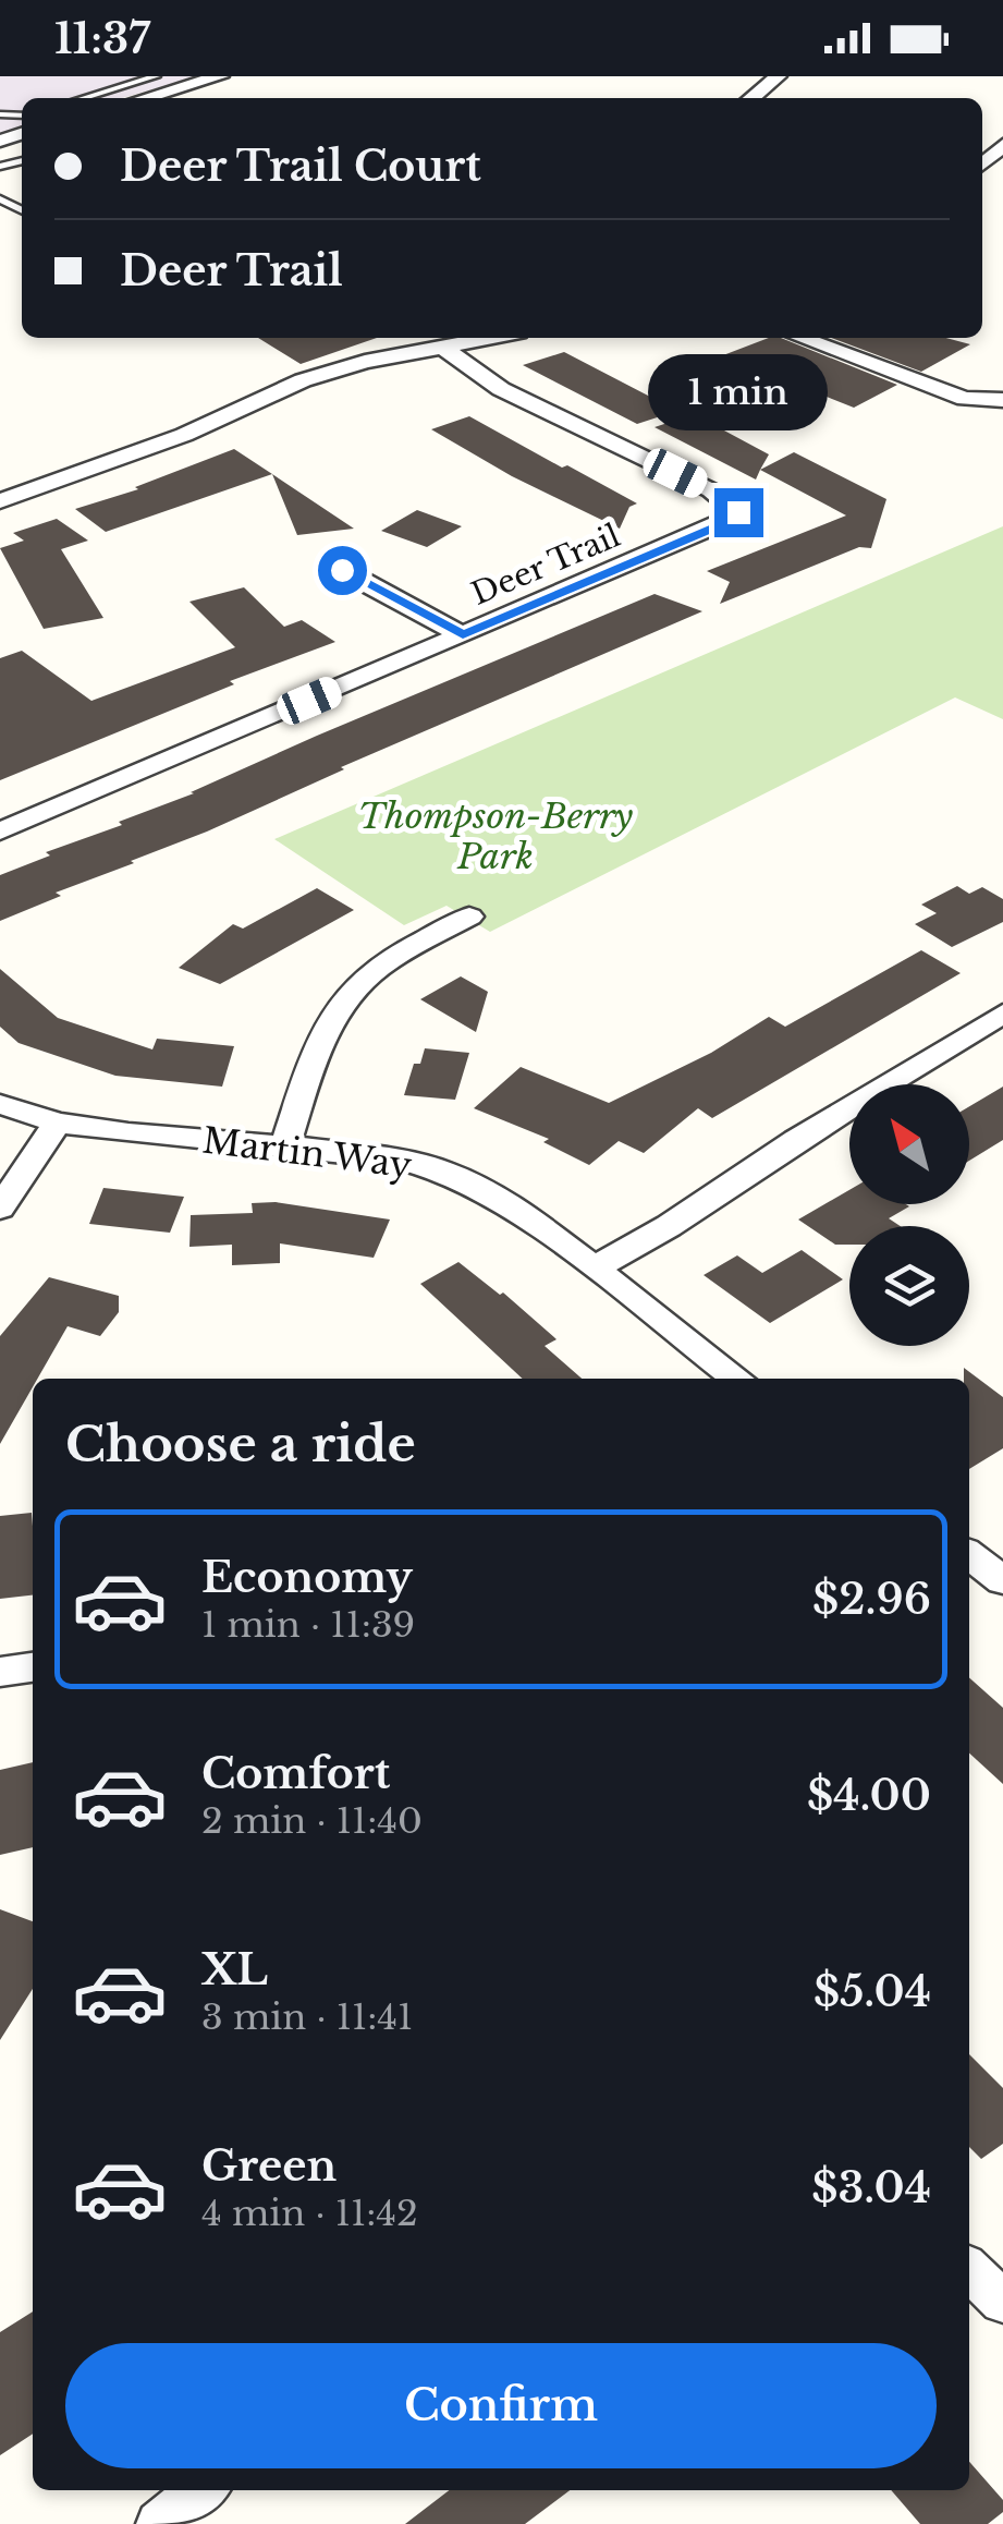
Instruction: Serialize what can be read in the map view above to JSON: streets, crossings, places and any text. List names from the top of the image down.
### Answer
{
  "streets": {
    "street": ["Deer Trail", "Martin Way"]
  },
  "parks": ["Thompson-Berry Park"],
  "north": "top left",
  "page": {
    "status": "11:37",
    "banner": ["Deer Trail Court", "Deer Trail"],
    "bubble": "1 min",
    "heading": "Choose a ride",
    "list": [
      {
        "name": "Economy",
        "note": "1 min · 11:39",
        "value": "$2.96"
      },
      {
        "name": "Comfort",
        "note": "2 min · 11:40",
        "value": "$4.00"
      },
      {
        "name": "XL",
        "note": "3 min · 11:41",
        "value": "$5.04"
      },
      {
        "name": "Green",
        "note": "4 min · 11:42",
        "value": "$3.04"
      }
    ],
    "buttons": "Confirm"
  }
}
